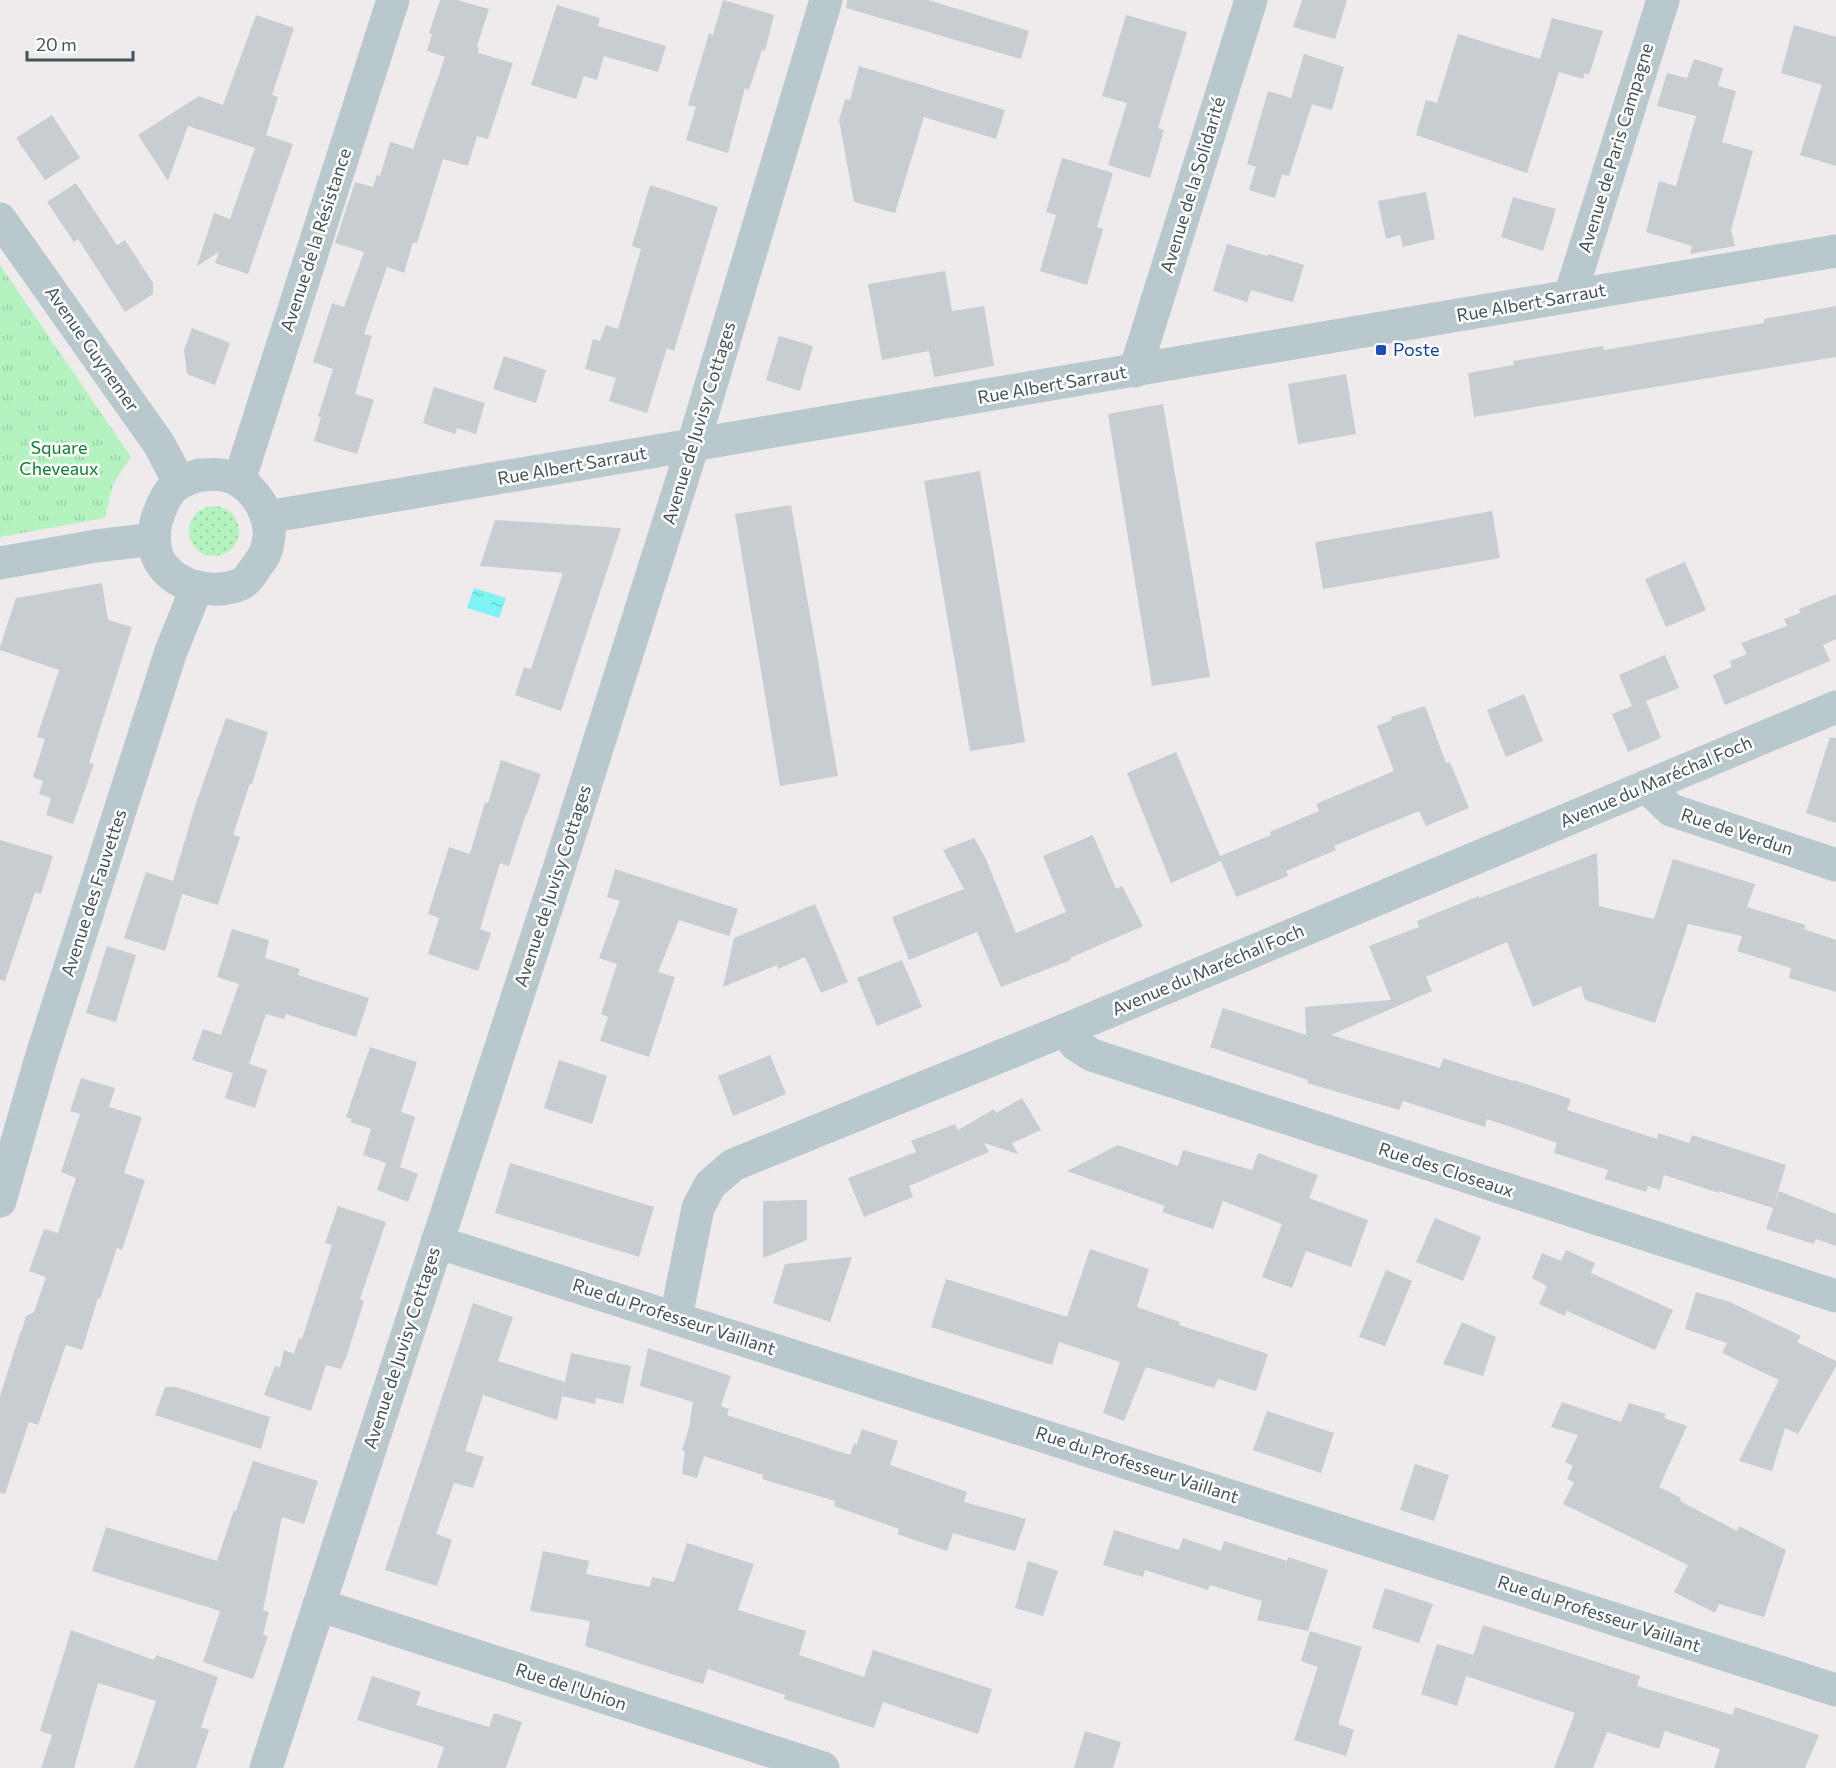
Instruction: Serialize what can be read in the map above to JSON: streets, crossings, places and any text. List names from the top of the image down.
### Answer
{
  "streets": {
    "street": [
      "Avenue de Paris Campagne",
      "Avenue de la Solidarité",
      "Avenue de la Résistance",
      "Rue Albert Sarraut",
      "Avenue Guynemer",
      "Avenue de Juvisy Cottages",
      "Avenue du Maréchal Foch",
      "Rue de Verdun",
      "Avenue des Fauvettes",
      "Rue des Closeaux",
      "Rue du Professeur Vaillant",
      "Rue de l'Union"
    ]
  },
  "crossings": [
    ["Avenue de Paris Campagne", "Rue Albert Sarraut"],
    ["Avenue de la Solidarité", "Rue Albert Sarraut"],
    ["Avenue de la Résistance", "Rue Albert Sarraut"],
    ["Avenue de la Résistance", "Avenue Guynemer"],
    ["Avenue de la Résistance", "Avenue des Fauvettes"],
    ["Rue Albert Sarraut", "Avenue Guynemer"],
    ["Rue Albert Sarraut", "Avenue de Juvisy Cottages"],
    ["Rue Albert Sarraut", "Avenue des Fauvettes"],
    ["Avenue Guynemer", "Avenue des Fauvettes"],
    ["Avenue de Juvisy Cottages", "Rue du Professeur Vaillant"],
    ["Avenue de Juvisy Cottages", "Rue de l'Union"],
    ["Avenue du Maréchal Foch", "Rue de Verdun"],
    ["Avenue du Maréchal Foch", "Rue des Closeaux"],
    ["Avenue du Maréchal Foch", "Rue du Professeur Vaillant"]
  ],
  "parks": ["Square Cheveaux"],
  "places": {
    "transit": ["Poste"]
  },
  "scale_bar": "20 m"
}
